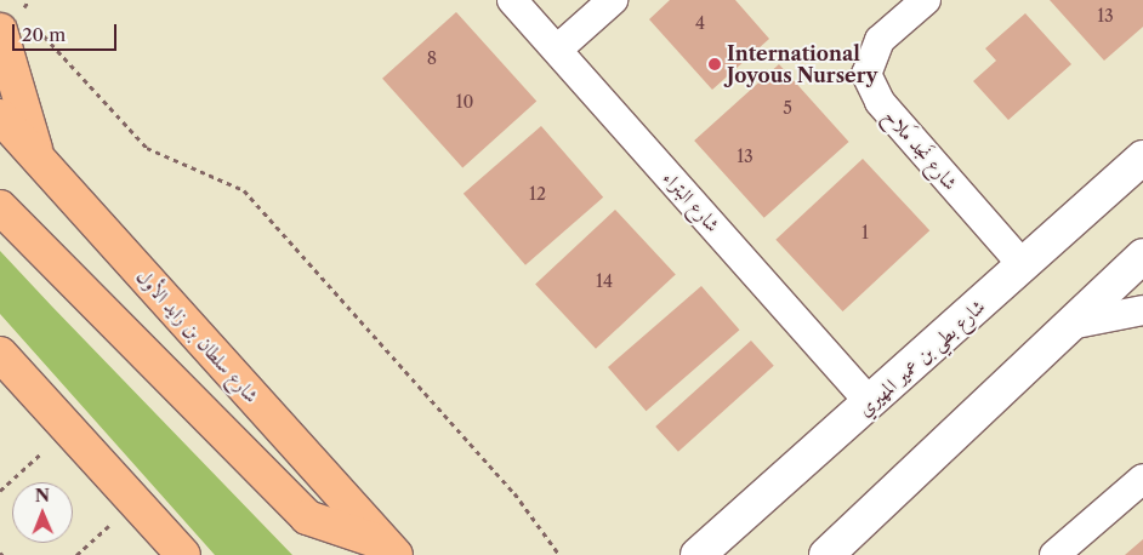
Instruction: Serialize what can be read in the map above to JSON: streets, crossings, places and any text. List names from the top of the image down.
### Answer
{
  "streets": {
    "main road": ["شارع سلطان بن زايد الأول"],
    "street": ["شارع نَجد مَلاح", "شارع البتراء", "شارع بطي بن عمير المهيري"]
  },
  "crossings": [
    ["شارع نَجد مَلاح", "شارع بطي بن عمير المهيري"],
    ["شارع البتراء", "شارع بطي بن عمير المهيري"]
  ],
  "places": ["International Joyous Nursery"],
  "house_numbers": [
    "13",
    "4",
    "8",
    "10",
    "5",
    "13",
    "12",
    "1",
    "14"
  ],
  "scale_bar": "20 m",
  "north": "top"
}
